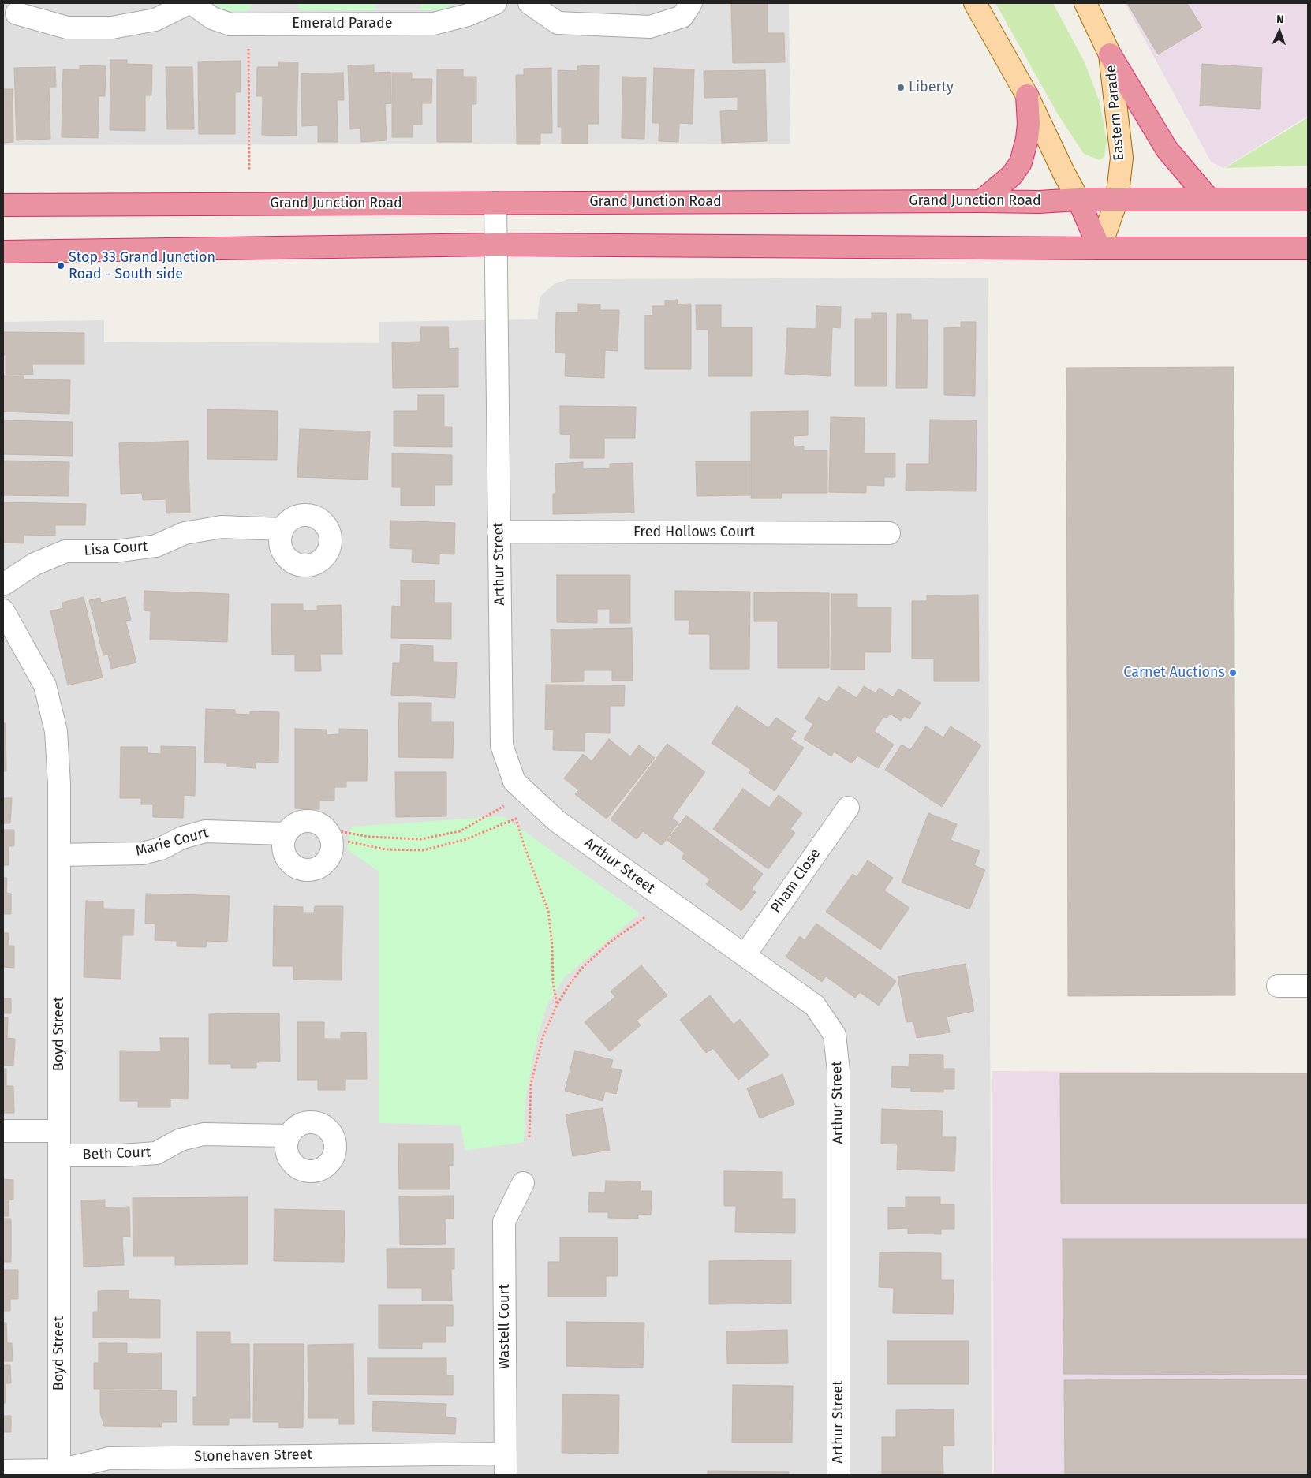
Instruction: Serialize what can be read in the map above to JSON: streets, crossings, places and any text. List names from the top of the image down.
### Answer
{
  "streets": {
    "highway": ["Grand Junction Road"],
    "main road": ["Eastern Parade"],
    "street": [
      "Emerald Parade",
      "Fred Hollows Court",
      "Lisa Court",
      "Arthur Street",
      "Marie Court",
      "Pham Close",
      "Boyd Street",
      "Beth Court",
      "Wastell Court",
      "Stonehaven Street"
    ]
  },
  "crossings": [
    ["Eastern Parade", "Grand Junction Road"],
    ["Grand Junction Road", "Arthur Street"],
    ["Fred Hollows Court", "Arthur Street"],
    ["Arthur Street", "Pham Close"],
    ["Marie Court", "Boyd Street"],
    ["Boyd Street", "Beth Court"],
    ["Boyd Street", "Stonehaven Street"],
    ["Wastell Court", "Stonehaven Street"]
  ],
  "places": ["Liberty", "Stop 33 Grand Junction Road - South side", "Carnet Auctions"],
  "north": "top"
}
